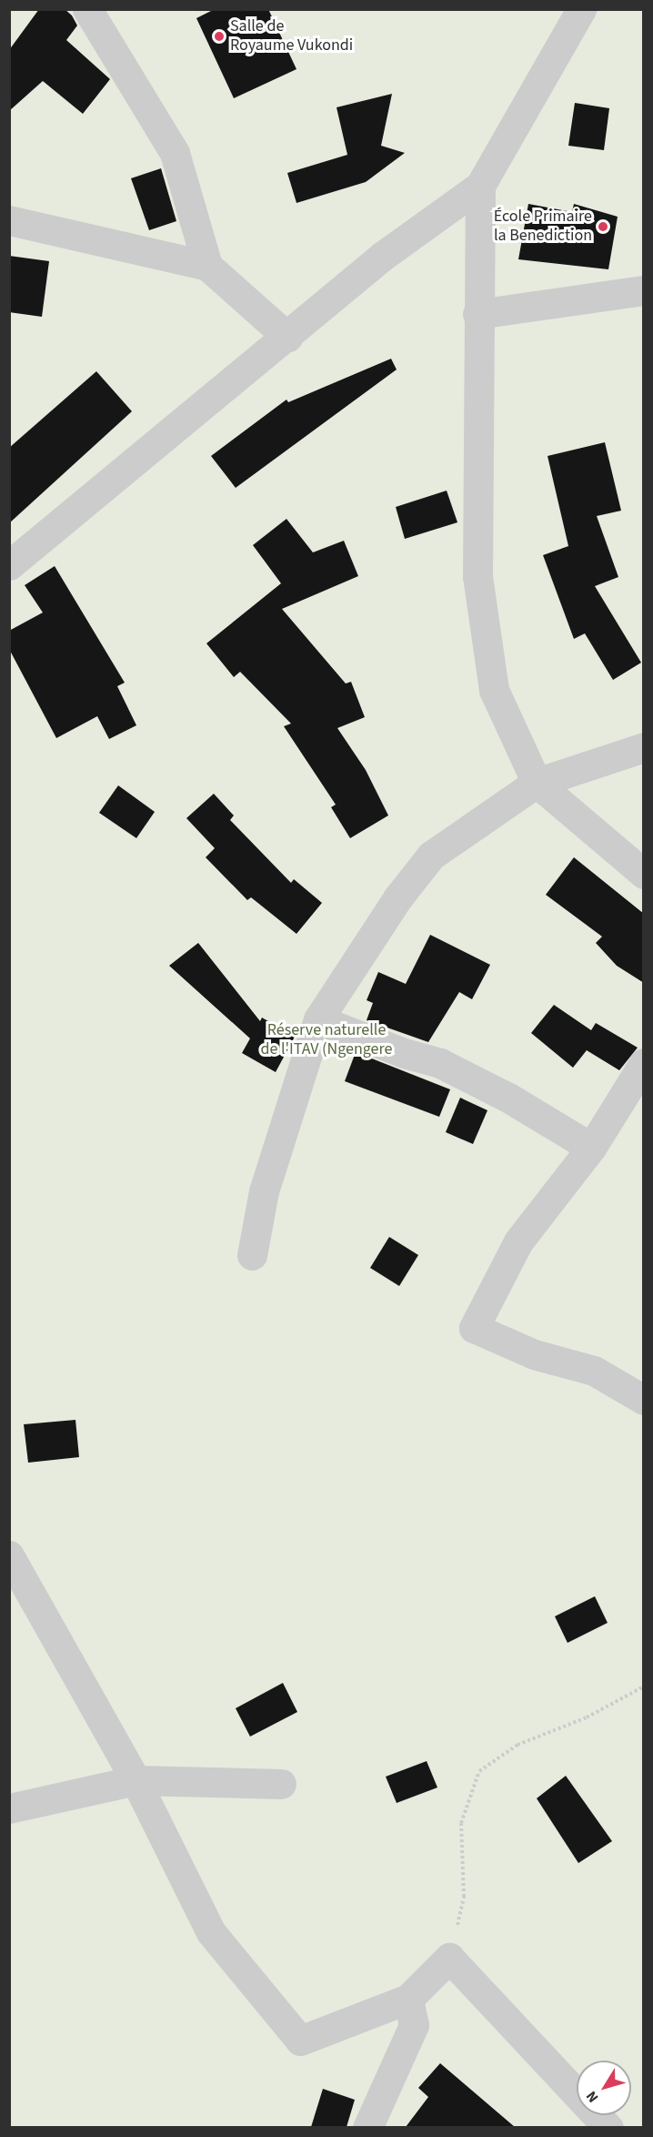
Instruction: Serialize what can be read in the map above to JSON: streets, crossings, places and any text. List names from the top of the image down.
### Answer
{
  "parks": ["Réserve naturelle de l'ITAV (Ngengere"],
  "places": ["Salle de Royaume Vukondi", "École Primaire la Benediction"],
  "north": "bottom left"
}
